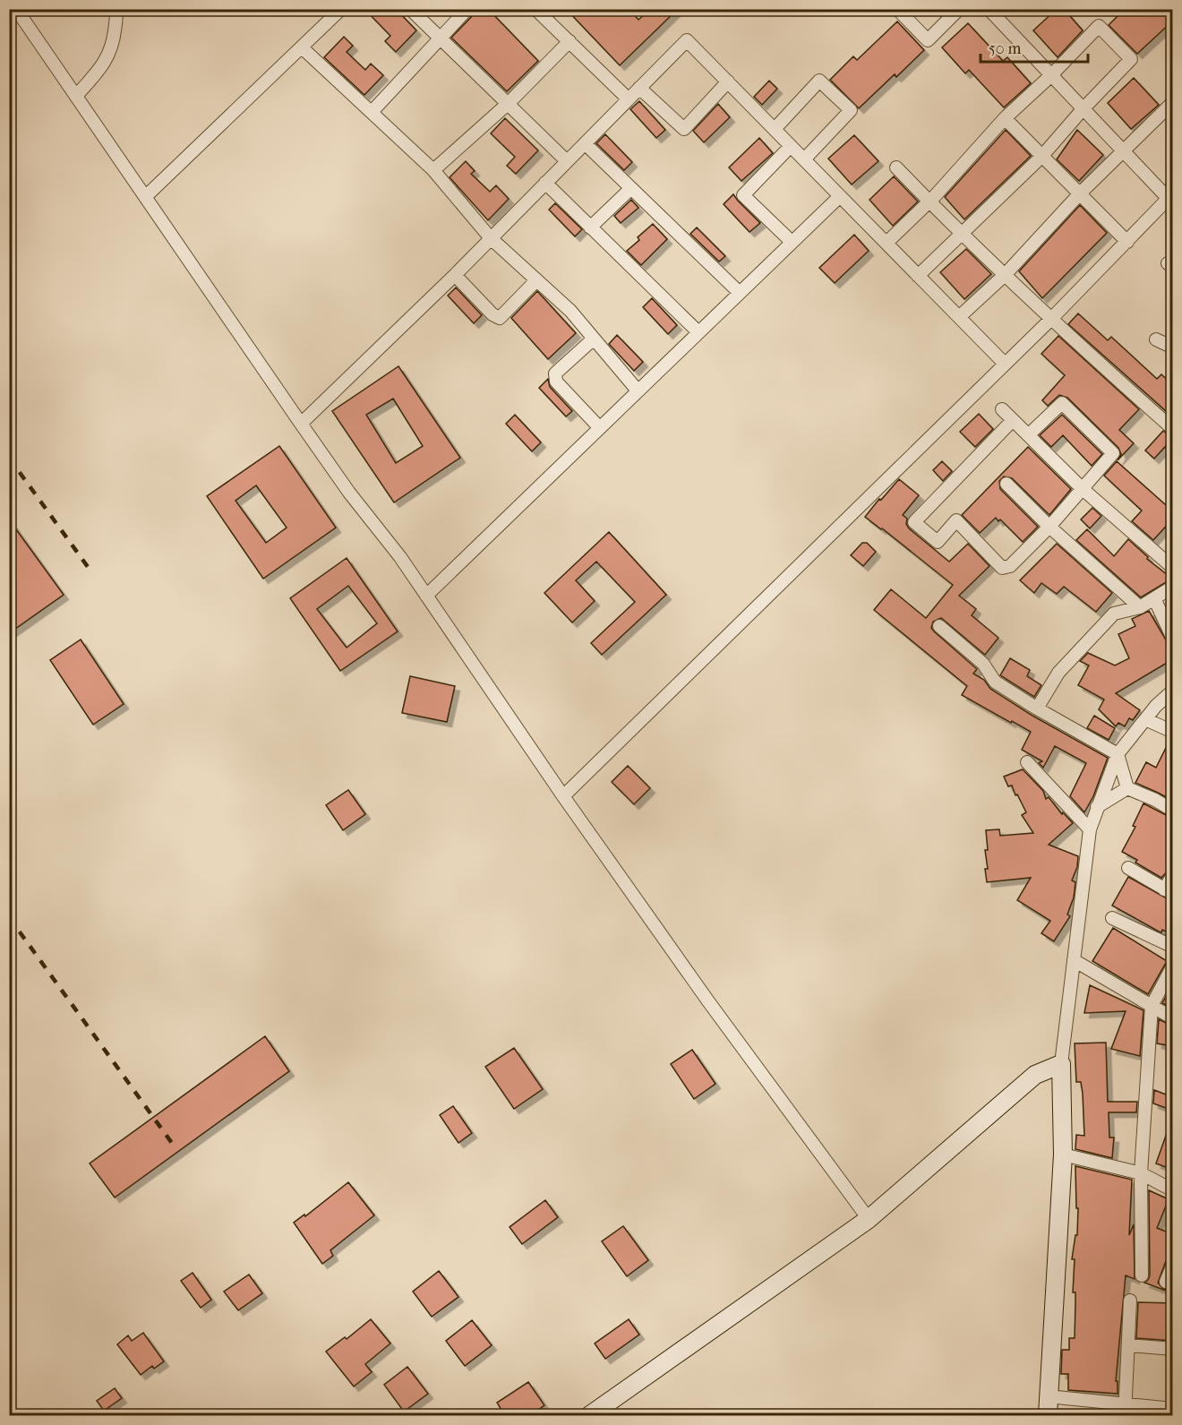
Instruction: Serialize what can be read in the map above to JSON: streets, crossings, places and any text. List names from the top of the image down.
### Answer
{
  "scale_bar": "50 m"
}
